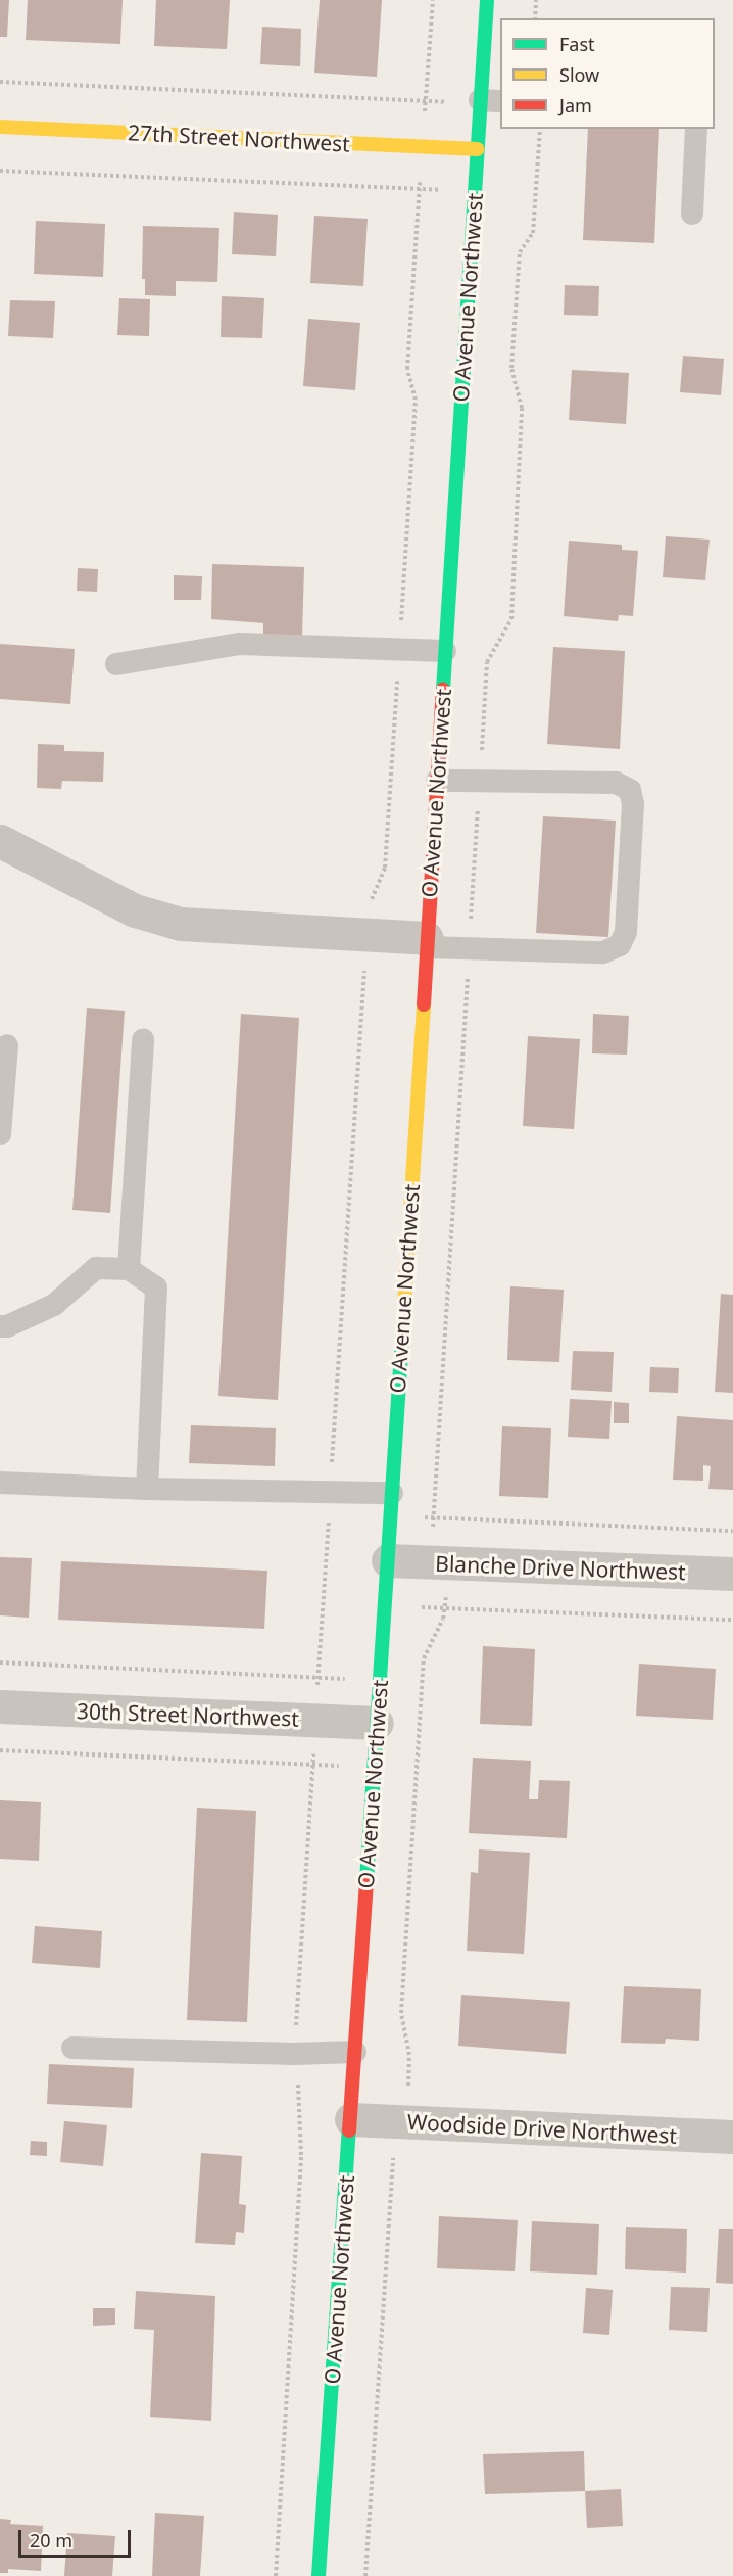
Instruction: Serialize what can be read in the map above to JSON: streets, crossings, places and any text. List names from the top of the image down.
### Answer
{
  "streets": {
    "street": [
      "27th Street Northwest",
      "O Avenue Northwest",
      "Blanche Drive Northwest",
      "30th Street Northwest",
      "Woodside Drive Northwest"
    ]
  },
  "crossings": [
    ["27th Street Northwest", "O Avenue Northwest"],
    ["O Avenue Northwest", "Blanche Drive Northwest"],
    ["O Avenue Northwest", "30th Street Northwest"],
    ["O Avenue Northwest", "Woodside Drive Northwest"]
  ],
  "legend": ["Fast", "Slow", "Jam"],
  "scale_bar": "20 m"
}
